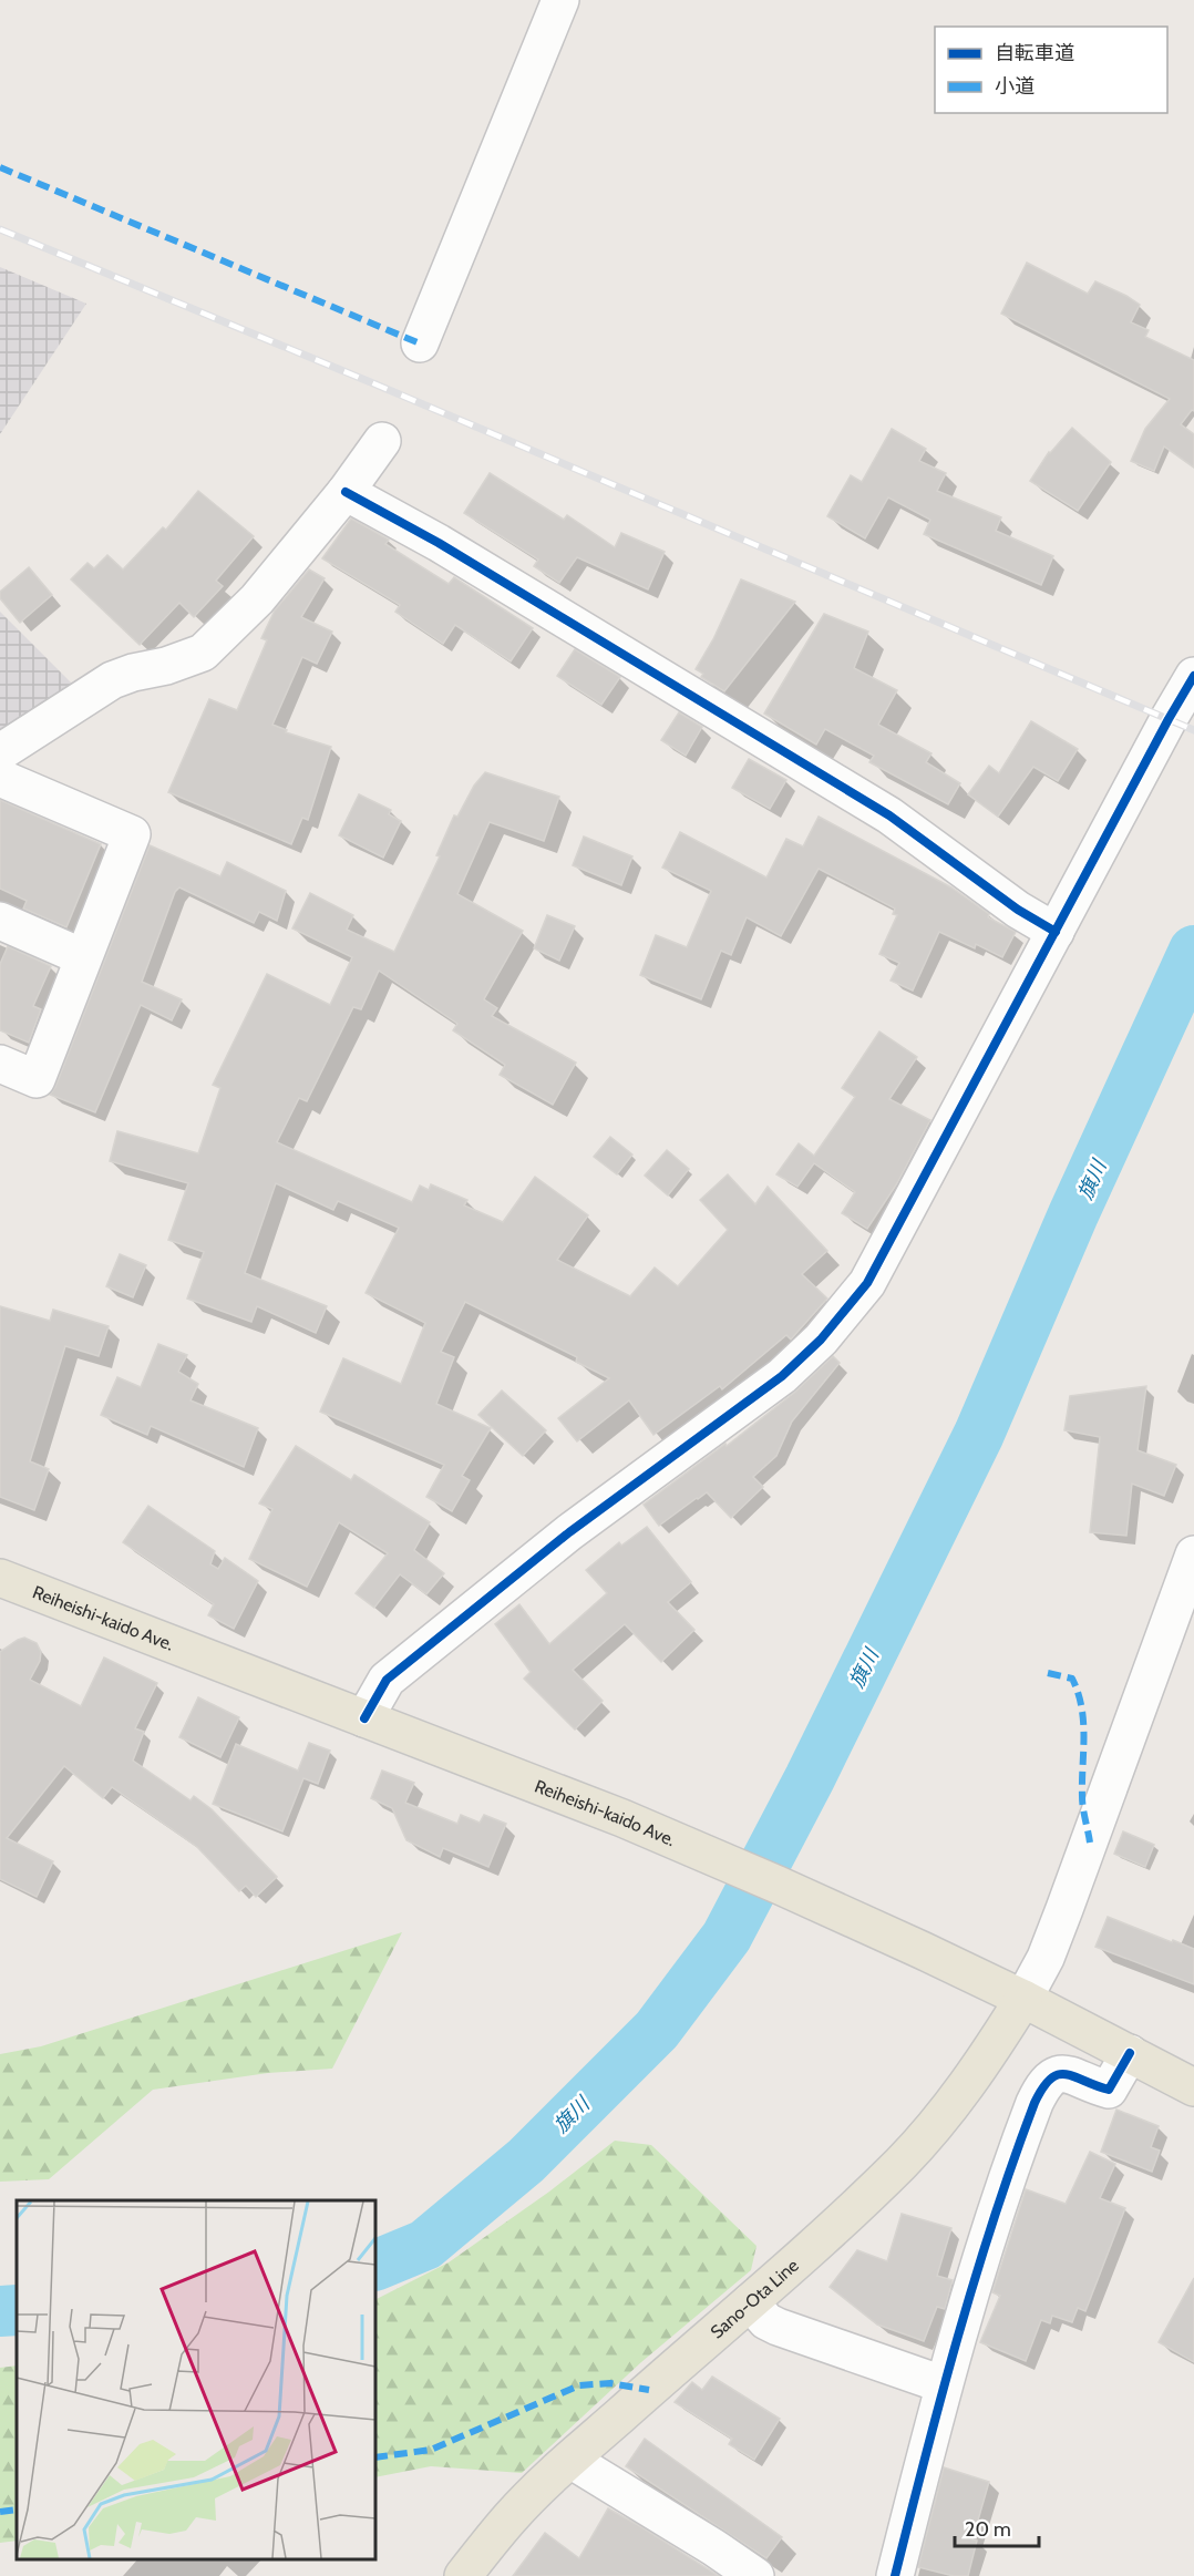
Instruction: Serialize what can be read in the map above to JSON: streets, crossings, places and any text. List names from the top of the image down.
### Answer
{
  "streets": {
    "main road": ["Reiheishi-kaido Ave.", "Sano-Ota Line"]
  },
  "crossings": [
    ["Reiheishi-kaido Ave.", "Sano-Ota Line"]
  ],
  "water": ["旗川"],
  "legend": ["自転車道", "小道"],
  "scale_bar": "20 m"
}
